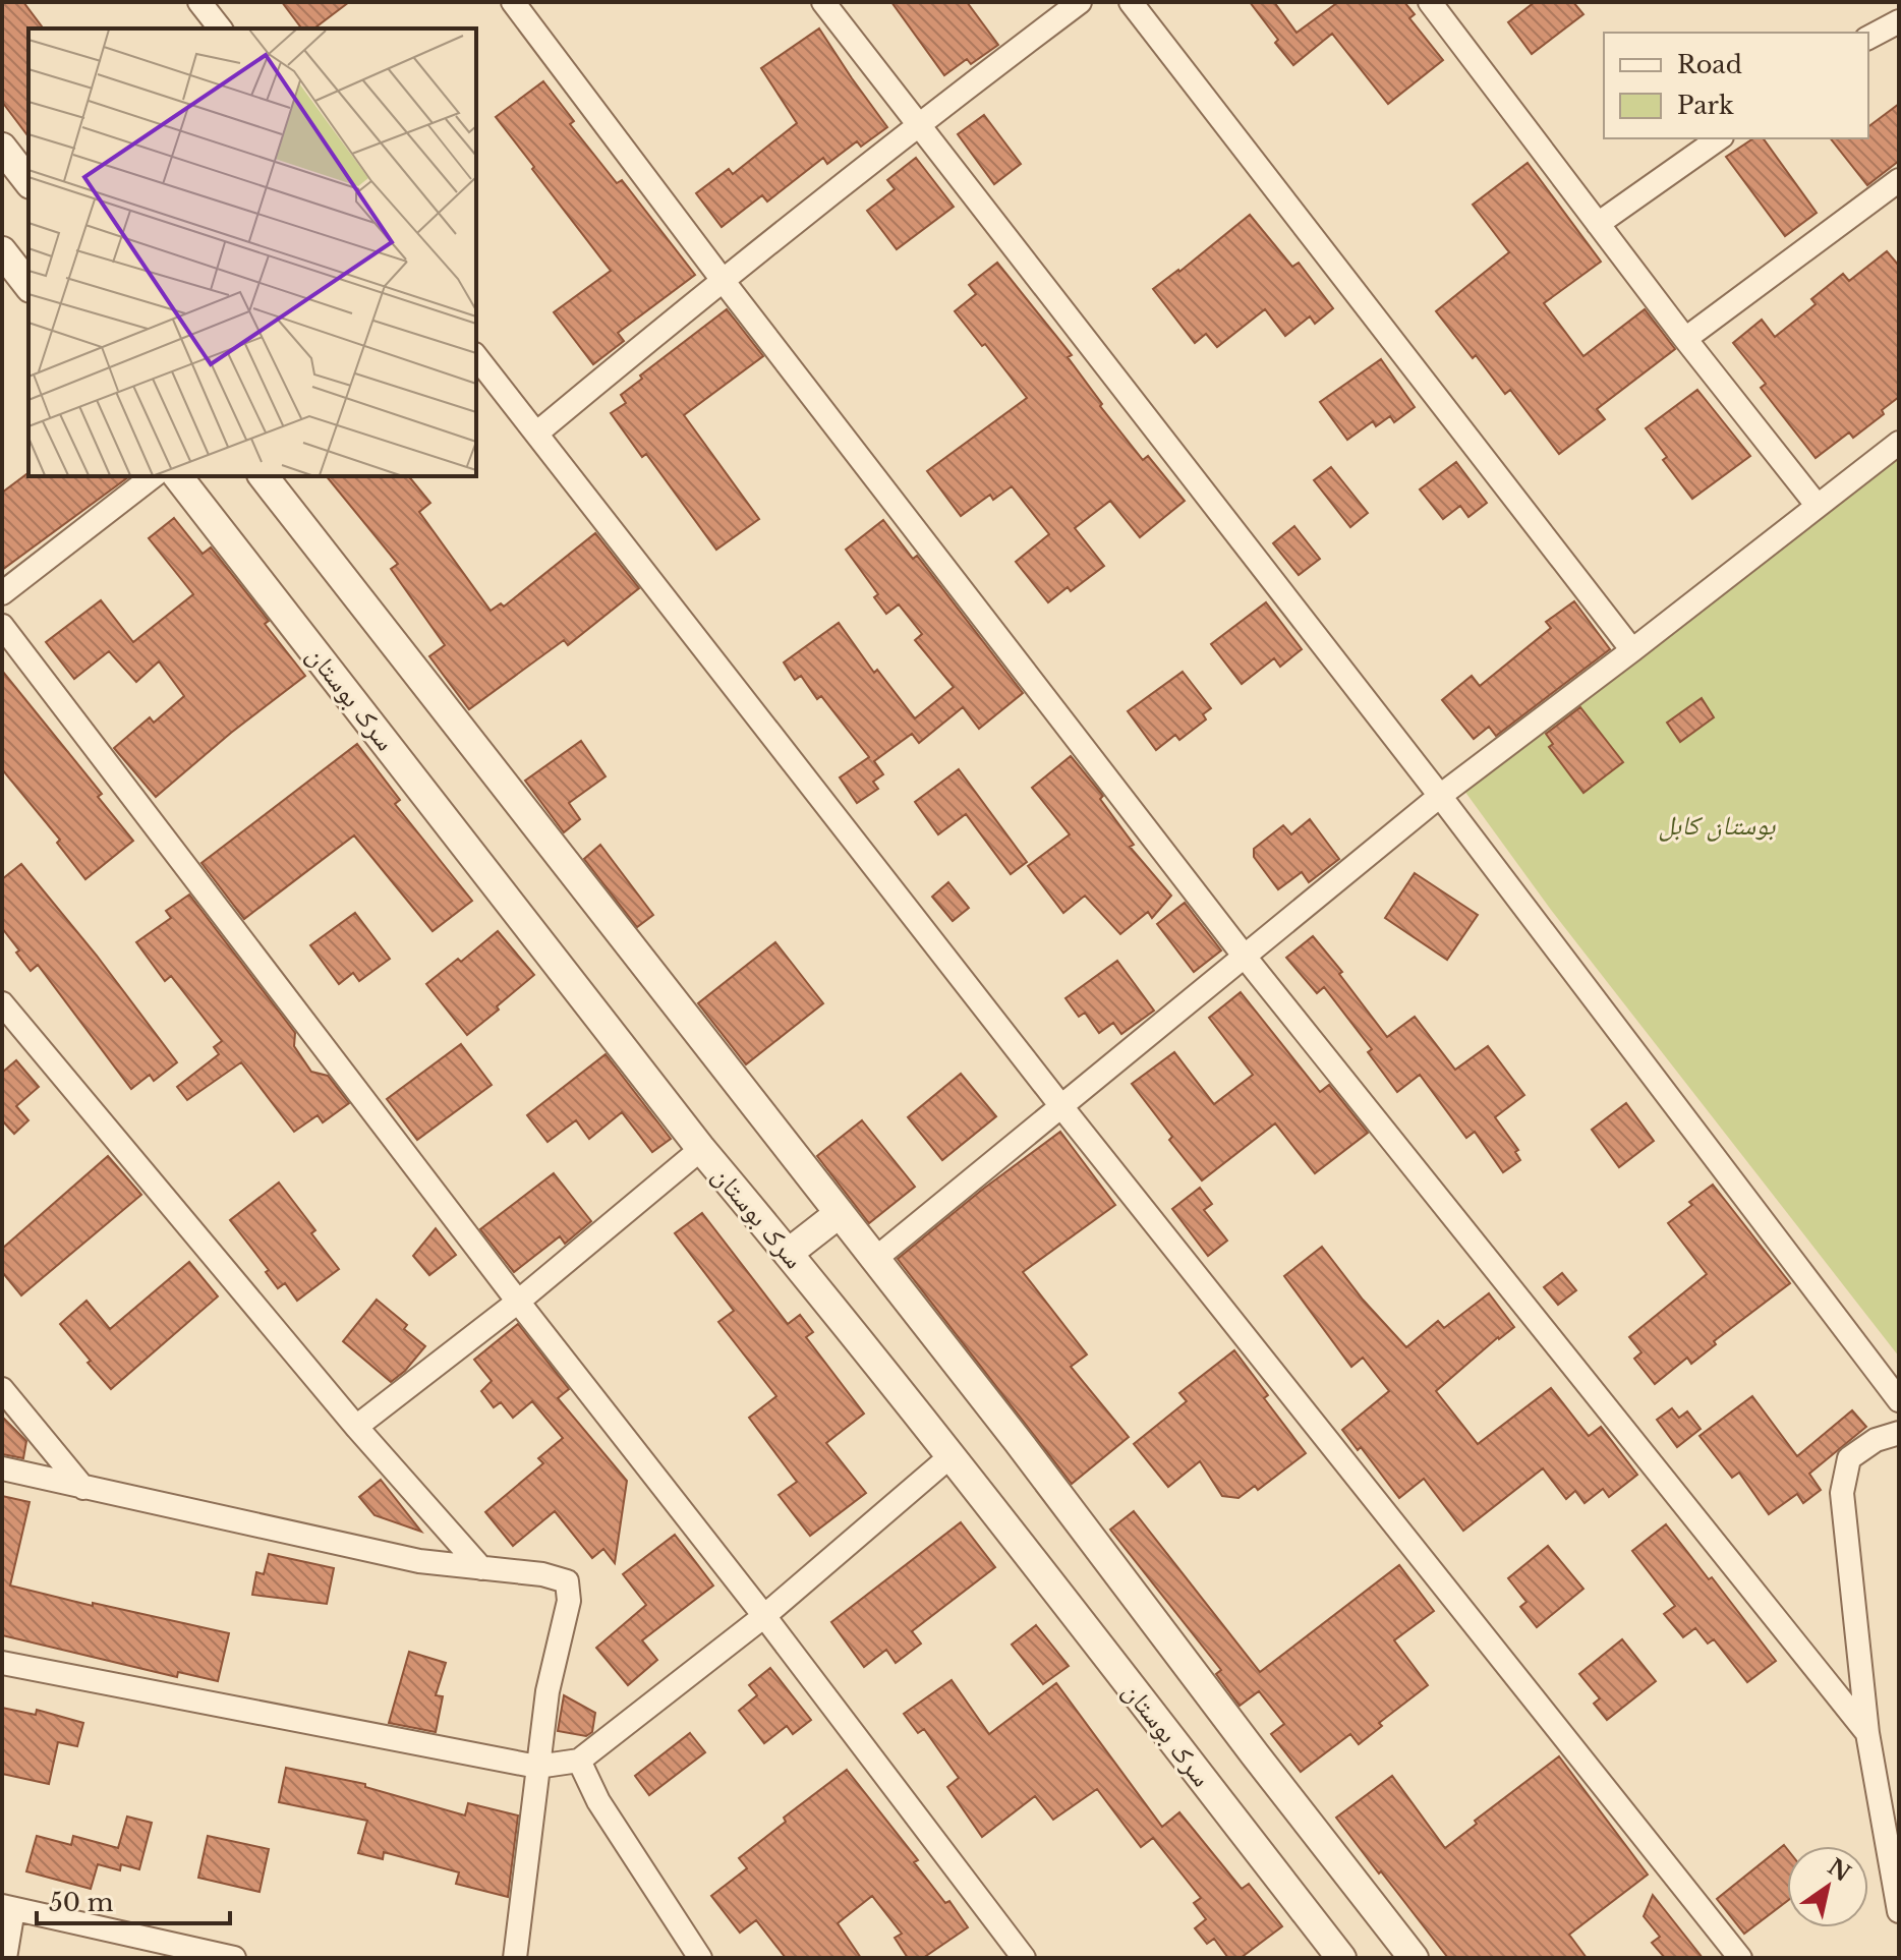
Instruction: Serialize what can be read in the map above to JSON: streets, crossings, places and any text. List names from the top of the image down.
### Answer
{
  "streets": {
    "street": ["سرک بوستان"]
  },
  "parks": ["بوستان کابل"],
  "legend": ["Road", "Park"],
  "scale_bar": "50 m",
  "north": "top right"
}
